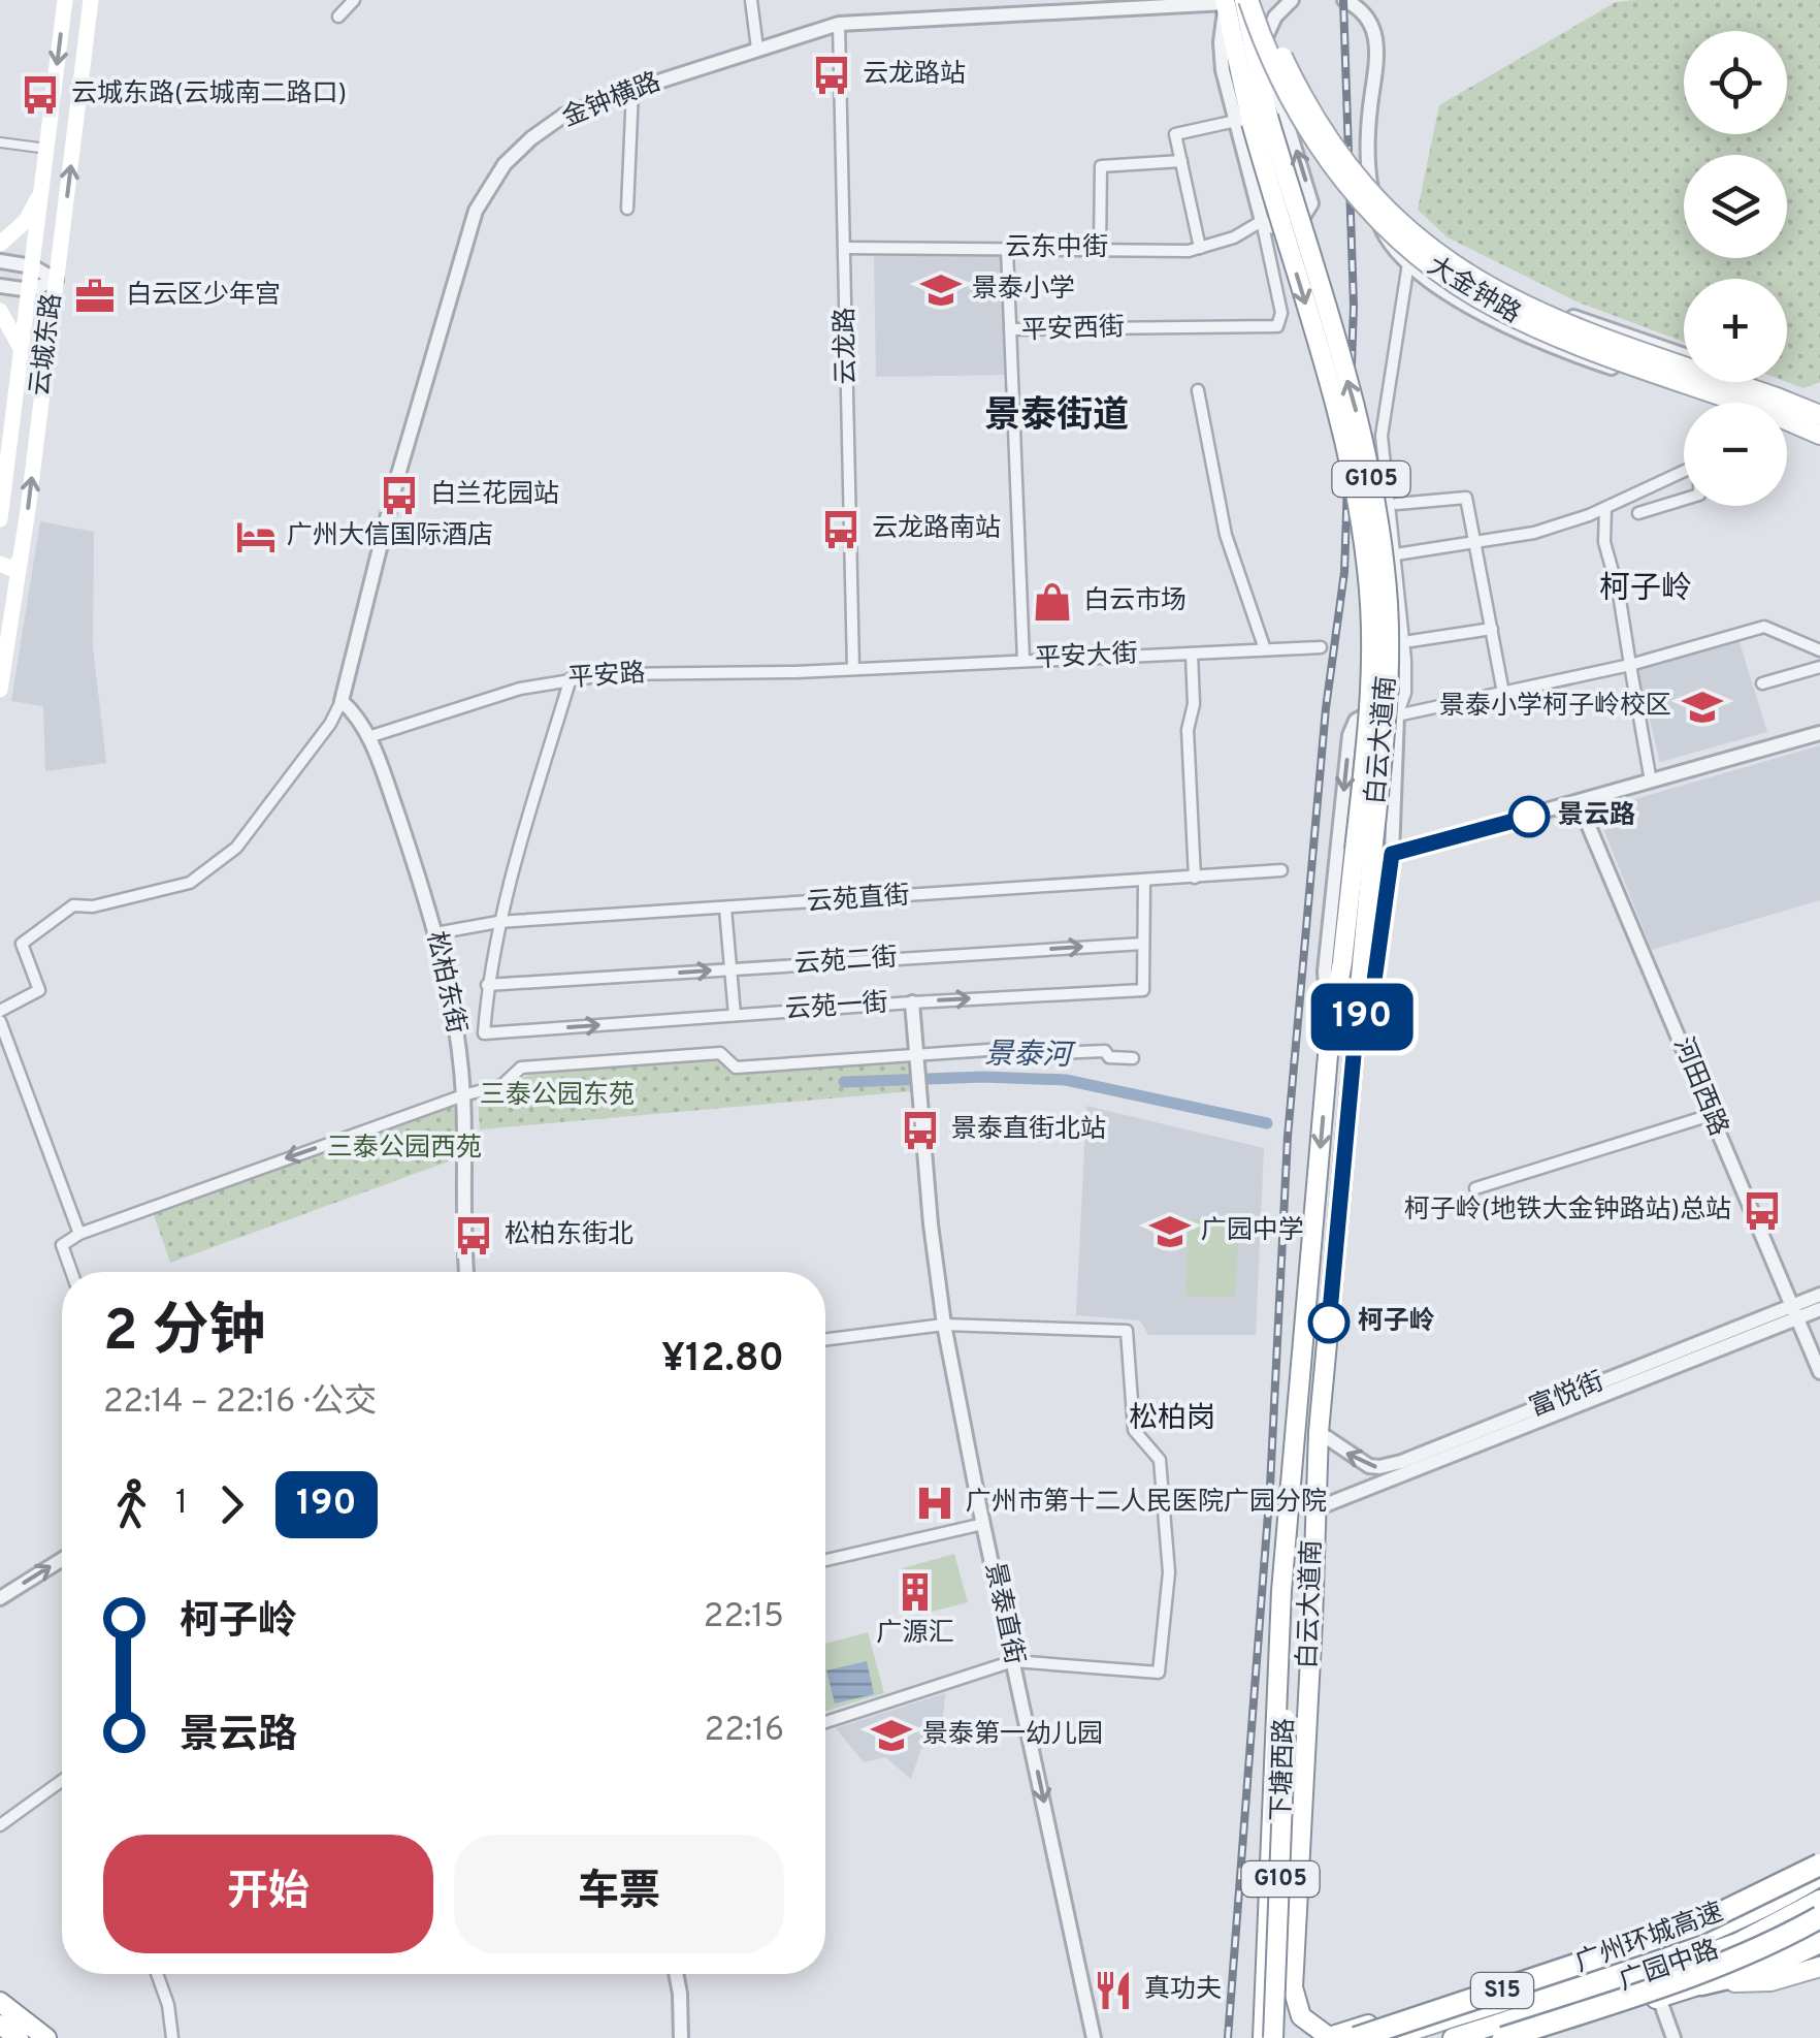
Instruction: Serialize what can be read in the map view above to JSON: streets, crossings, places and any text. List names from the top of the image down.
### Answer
{
  "streets": {
    "highway": ["广州环城高速", "S15"],
    "main road": [
      "大金钟路",
      "云城东路",
      "G105",
      "白云大道南",
      "下塘西路",
      "广园中路"
    ],
    "street": [
      "金钟横路",
      "云东中街",
      "平安西街",
      "云龙路",
      "平安大街",
      "平安路",
      "云苑直街",
      "云苑二街",
      "松柏东街",
      "云苑一街",
      "河田西路",
      "富悦街",
      "景泰直街"
    ]
  },
  "crossings": [
    ["金钟横路", "大金钟路"],
    ["金钟横路", "云龙路"],
    ["金钟横路", "白云大道南"],
    ["金钟横路", "松柏东街"],
    ["云东中街", "平安西街"],
    ["云东中街", "云龙路"],
    ["大金钟路", "白云大道南"],
    ["平安西街", "平安大街"],
    ["云龙路", "平安大街"],
    ["云龙路", "平安路"],
    ["平安大街", "平安路"],
    ["平安路", "松柏东街"],
    ["白云大道南", "富悦街"],
    ["白云大道南", "下塘西路"],
    ["云苑直街", "松柏东街"],
    ["云苑二街", "云苑一街"],
    ["云苑一街", "景泰直街"],
    ["河田西路", "富悦街"],
    ["富悦街", "下塘西路"],
    ["广州环城高速", "广园中路"]
  ],
  "one_way": ["景泰直街"],
  "districts": ["景泰街道", "柯子岭", "松柏岗"],
  "water": ["景泰河"],
  "parks": ["三泰公园东苑", "三泰公园西苑"],
  "places": {
    "bus stop": [
      "云龙路站",
      "云城东路(云城南二路口)",
      "白兰花园站",
      "云龙路南站",
      "景泰直街北站",
      "柯子岭(地铁大金钟路站)总站",
      "松柏东街北"
    ],
    "school or university": [
      "景泰小学",
      "景泰小学柯子岭校区",
      "广园中学",
      "景泰第一幼儿园"
    ],
    "office": ["白云区少年宫"],
    "hotel": ["广州大信国际酒店"],
    "shop": ["白云市场"],
    "other": ["景云路", "柯子岭"],
    "hospital": ["广州市第十二人民医院广园分院"],
    "building": ["广源汇"],
    "restaurant": ["真功夫"]
  },
  "lines": ["bus line 190"],
  "page": {
    "on_map": "190",
    "map_buttons": ["+", "−"],
    "heading": ["2 分钟", "22:14 – 22:16 · 公交", "¥12.80"],
    "legs": ["1", "190"],
    "list": [
      {
        "name": "柯子岭",
        "value": "22:15"
      },
      {
        "name": "景云路",
        "value": "22:16"
      }
    ],
    "buttons": ["开始", "车票"]
  }
}
